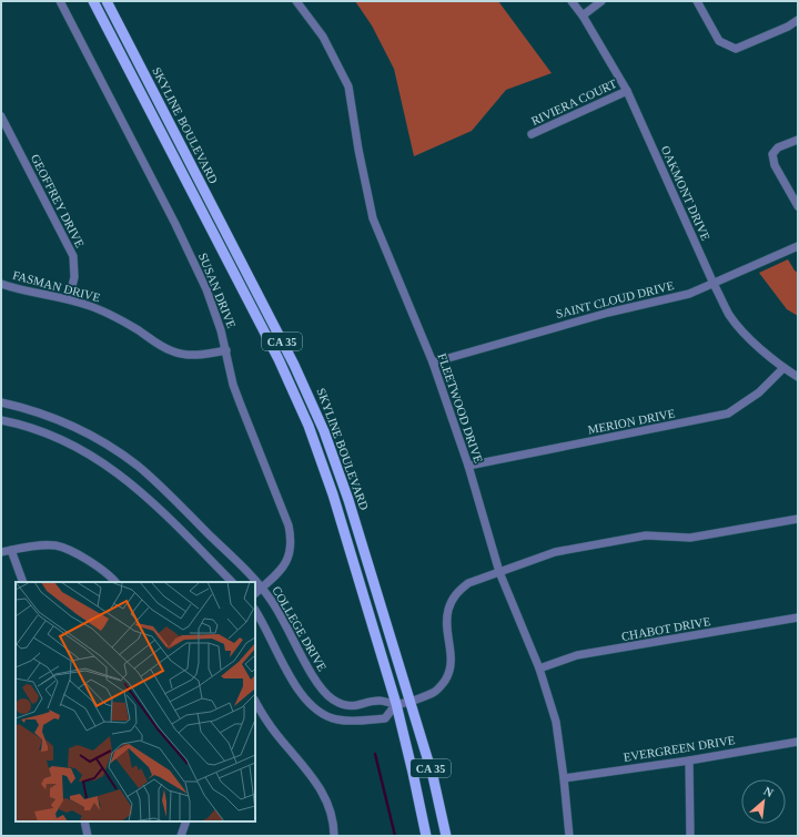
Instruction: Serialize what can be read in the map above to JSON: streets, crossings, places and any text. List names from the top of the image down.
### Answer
{
  "streets": {
    "main road": ["SKYLINE BOULEVARD", "CA 35"],
    "street": [
      "RIVIERA COURT",
      "OAKMONT DRIVE",
      "GEOFFREY DRIVE",
      "FASMAN DRIVE",
      "SUSAN DRIVE",
      "SAINT CLOUD DRIVE",
      "FLEETWOOD DRIVE",
      "MERION DRIVE",
      "COLLEGE DRIVE",
      "CHABOT DRIVE",
      "EVERGREEN DRIVE"
    ]
  },
  "crossings": [
    ["RIVIERA COURT", "OAKMONT DRIVE"],
    ["SKYLINE BOULEVARD", "COLLEGE DRIVE"],
    ["OAKMONT DRIVE", "SAINT CLOUD DRIVE"],
    ["OAKMONT DRIVE", "MERION DRIVE"],
    ["GEOFFREY DRIVE", "FASMAN DRIVE"],
    ["FASMAN DRIVE", "SUSAN DRIVE"],
    ["SUSAN DRIVE", "COLLEGE DRIVE"],
    ["SAINT CLOUD DRIVE", "FLEETWOOD DRIVE"],
    ["FLEETWOOD DRIVE", "MERION DRIVE"],
    ["FLEETWOOD DRIVE", "COLLEGE DRIVE"],
    ["FLEETWOOD DRIVE", "CHABOT DRIVE"],
    ["FLEETWOOD DRIVE", "EVERGREEN DRIVE"]
  ],
  "north": "top right"
}
